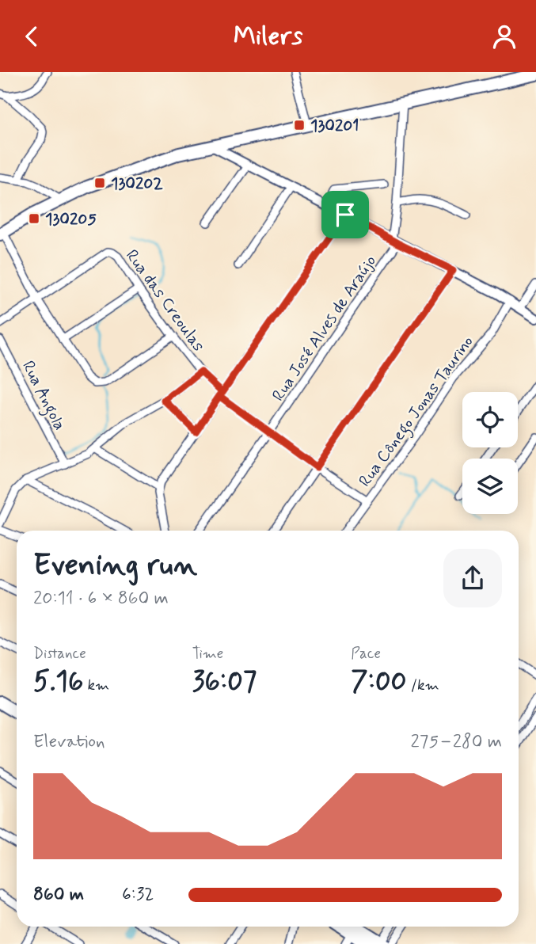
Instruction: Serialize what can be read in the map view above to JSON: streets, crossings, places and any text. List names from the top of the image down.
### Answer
{
  "streets": {
    "street": [
      "Rua das Creoulas",
      "Rua José Alves de Araújo",
      "Rua Angola",
      "Rua Cônego Jonas Taurino"
    ]
  },
  "crossings": [
    ["Rua das Creoulas", "Rua José Alves de Araújo"],
    ["Rua das Creoulas", "Rua Cônego Jonas Taurino"]
  ],
  "places": {
    "transit": ["130201", "130202", "130205"]
  },
  "page": {
    "header": "Milers",
    "heading": ["Evening run", "20:11 · 6 × 860 m"],
    "stats": [
      ["Distance", "5.16 km"],
      ["Time", "36:07"],
      ["Pace", "7:00 /km"]
    ],
    "chart": ["Elevation", "275–280 m"],
    "list": [
      {
        "name": "860 m",
        "note": "6:32"
      }
    ]
  }
}
